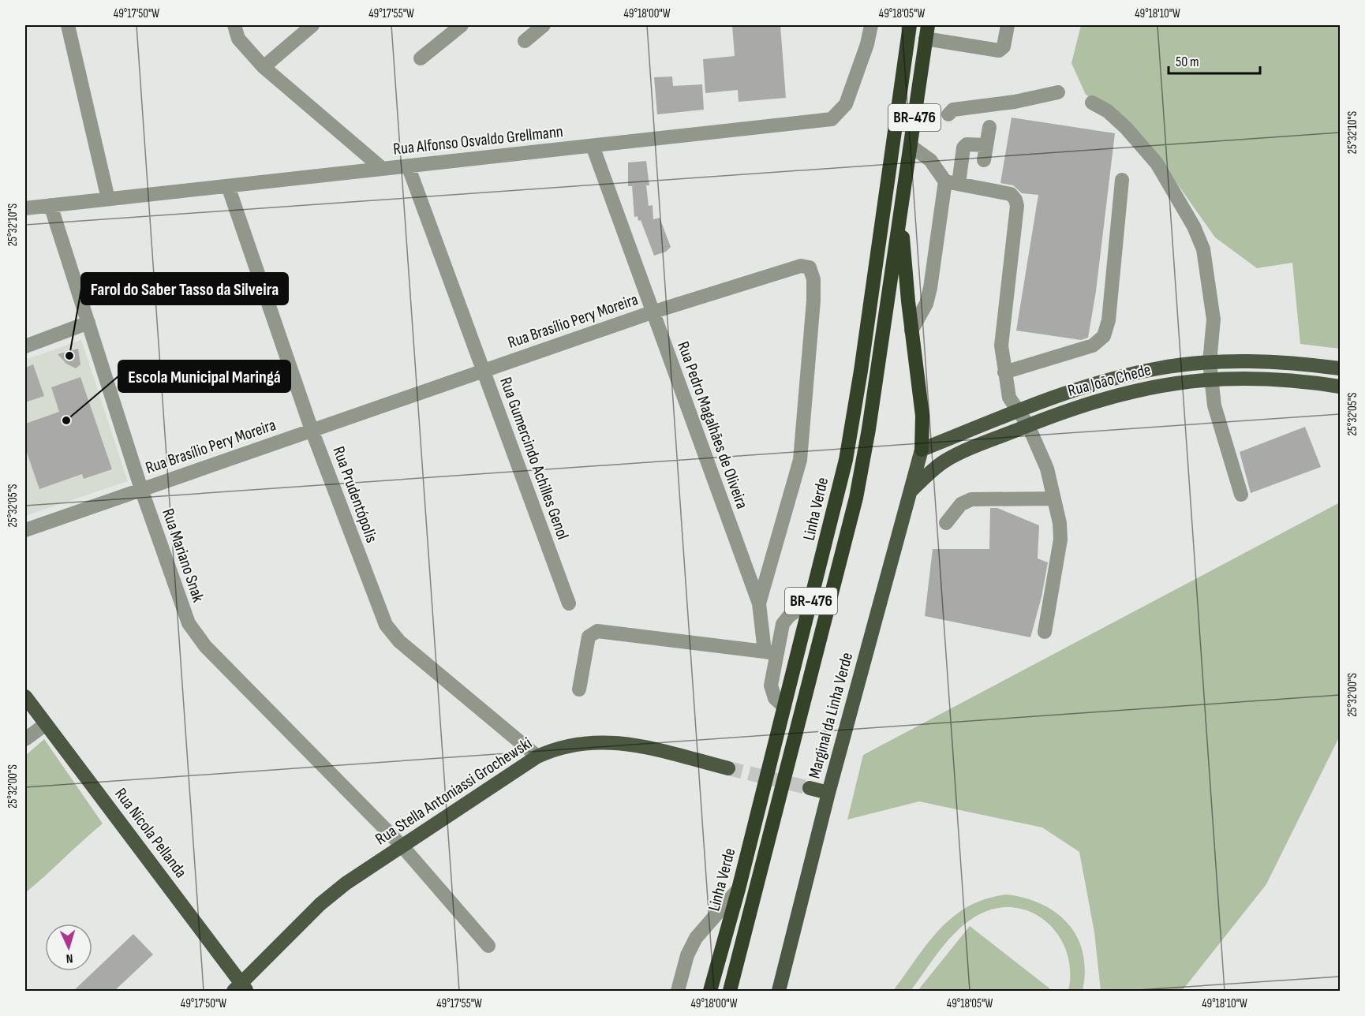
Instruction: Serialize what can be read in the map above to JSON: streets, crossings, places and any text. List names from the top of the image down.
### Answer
{
  "streets": {
    "highway": ["BR-476", "Linha Verde"],
    "main road": [
      "Rua João Chede",
      "Marginal da Linha Verde",
      "Rua Stella Antoniassi Grochewski",
      "Rua Nicola Pellanda"
    ],
    "street": [
      "Rua Alfonso Osvaldo Grellmann",
      "Rua Brasílio Pery Moreira",
      "Rua Pedro Magalhães de Oliveira",
      "Rua Gumercindo Achilles Genol",
      "Rua Prudentópolis",
      "Rua Mariano Snak"
    ]
  },
  "crossings": [
    ["Rua Alfonso Osvaldo Grellmann", "Rua Pedro Magalhães de Oliveira"],
    ["Rua Alfonso Osvaldo Grellmann", "Rua Gumercindo Achilles Genol"],
    ["Rua Alfonso Osvaldo Grellmann", "Rua Prudentópolis"],
    ["Rua Alfonso Osvaldo Grellmann", "Rua Mariano Snak"],
    ["Rua Brasílio Pery Moreira", "Rua Pedro Magalhães de Oliveira"],
    ["Rua Brasílio Pery Moreira", "Rua Gumercindo Achilles Genol"],
    ["Rua Brasílio Pery Moreira", "Rua Prudentópolis"],
    ["Rua Brasílio Pery Moreira", "Rua Mariano Snak"],
    ["Rua João Chede", "Marginal da Linha Verde"],
    ["Rua Pedro Magalhães de Oliveira", "Linha Verde"],
    ["Rua Prudentópolis", "Rua Stella Antoniassi Grochewski"],
    ["Rua Mariano Snak", "Rua Stella Antoniassi Grochewski"],
    ["Rua Stella Antoniassi Grochewski", "Rua Nicola Pellanda"]
  ],
  "places": ["Farol do Saber Tasso da Silveira", "Escola Municipal Maringá"],
  "scale_bar": "50 m",
  "north": "bottom",
  "coordinates": [
    "49°17'50\"W",
    "49°17'55\"W",
    "49°18'00\"W",
    "49°18'05\"W",
    "49°18'10\"W",
    "25°32'10\"S",
    "25°32'05\"S",
    "25°32'00\"S"
  ]
}
